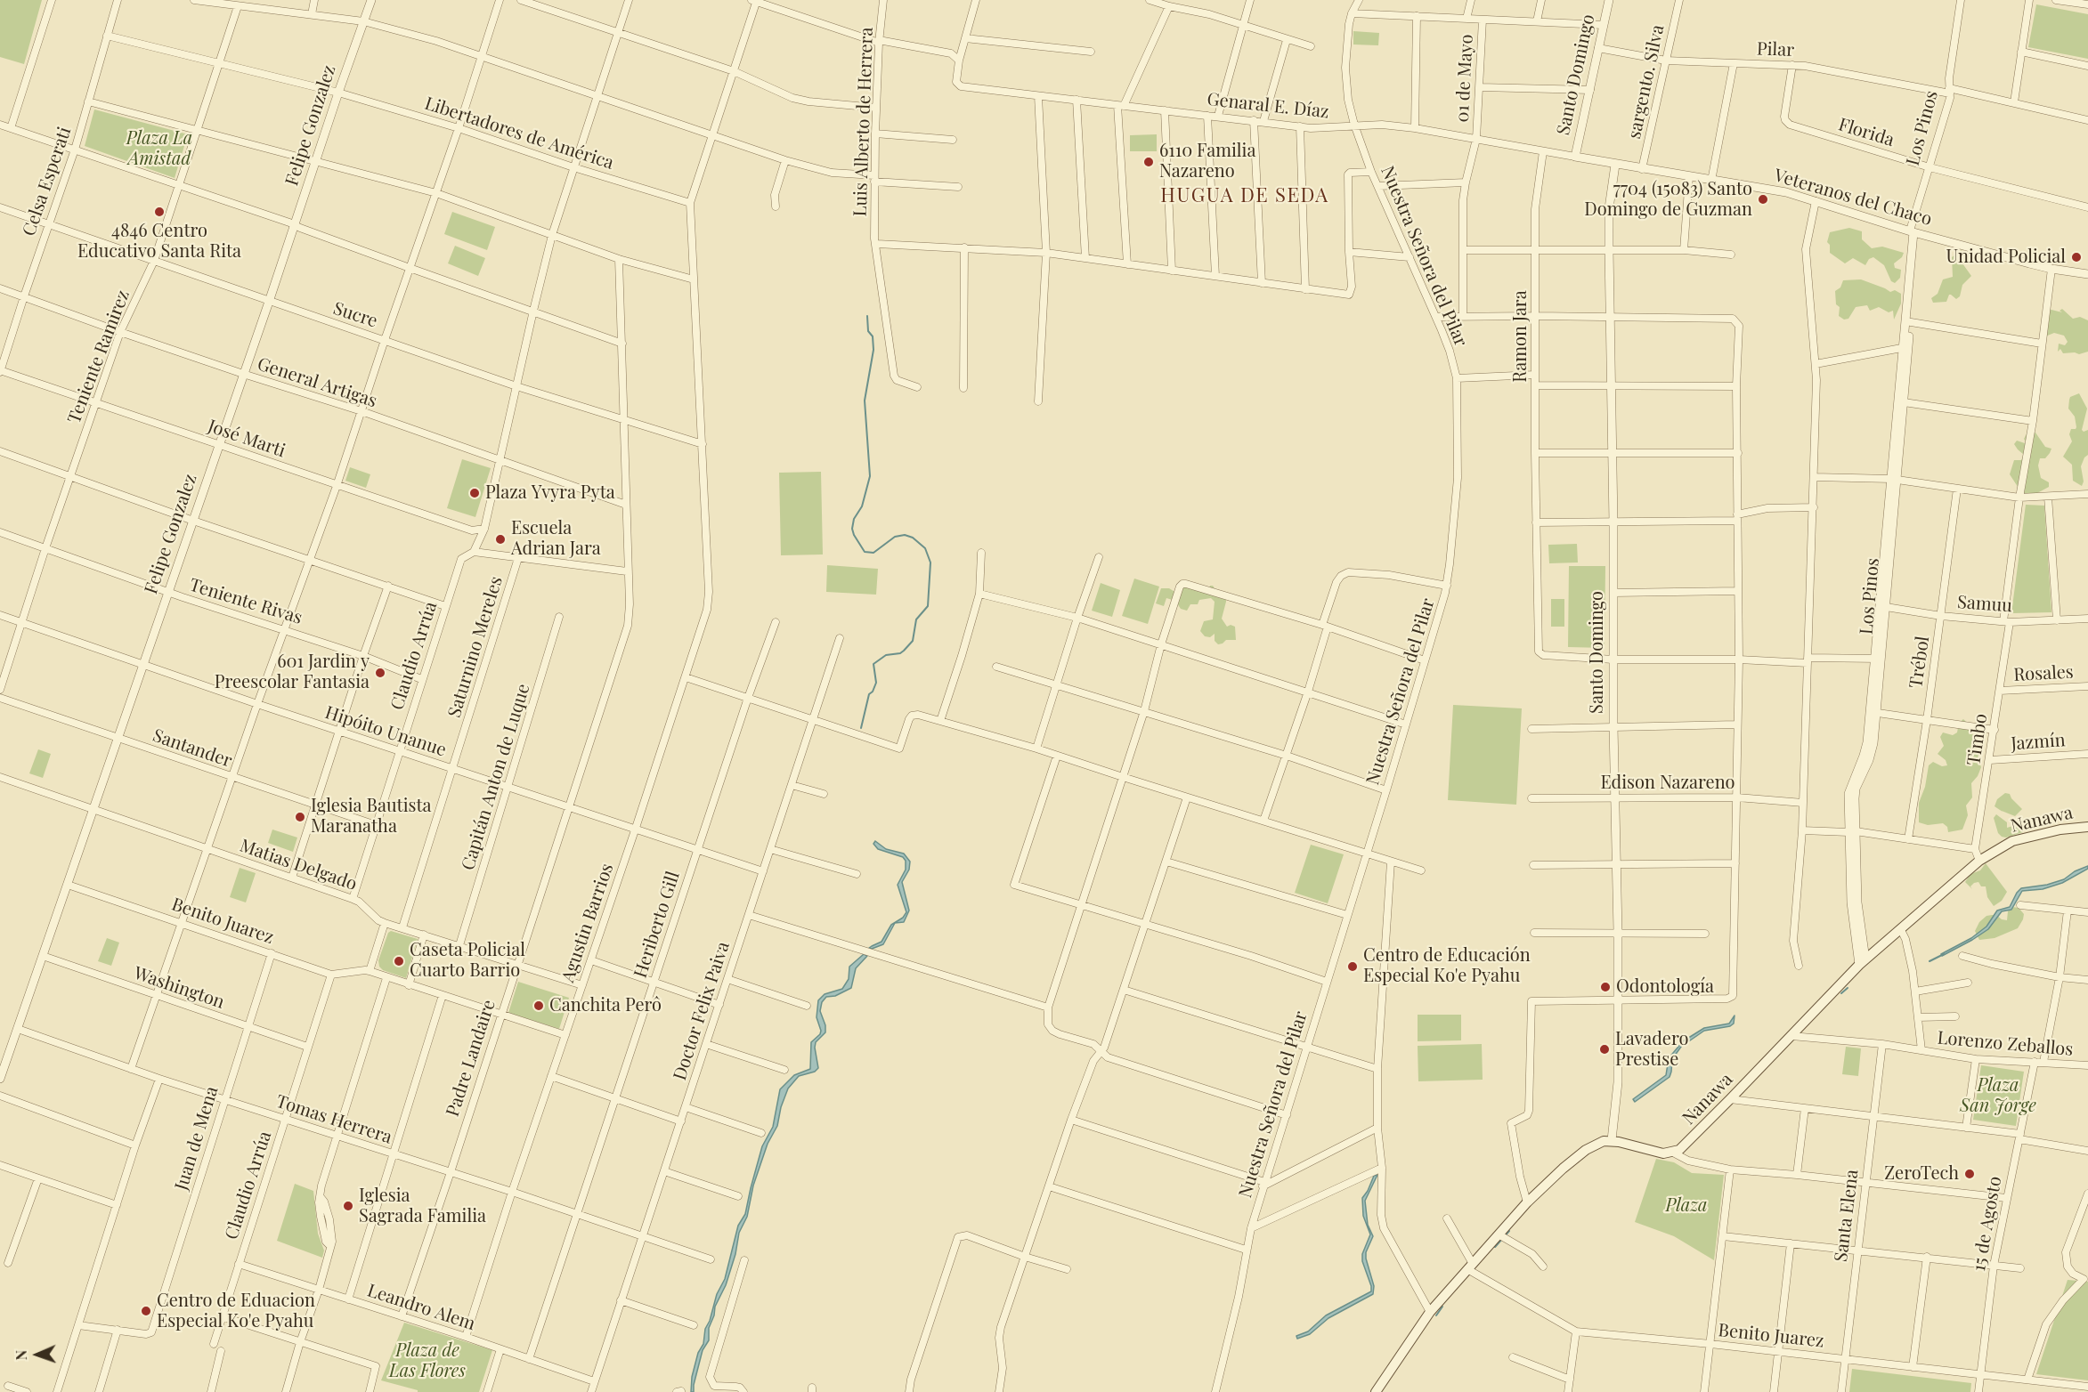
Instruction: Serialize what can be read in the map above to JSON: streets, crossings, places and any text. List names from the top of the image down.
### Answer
{
  "streets": {
    "main road": ["Nanawa"],
    "street": [
      "Pilar",
      "Santo Domingo",
      "01 de Mayo",
      "sargento. Silva",
      "Genaral E. Díaz",
      "Luis Alberto de Herrera",
      "Felipe Gonzalez",
      "Los Pinos",
      "Florida",
      "Libertadores de América",
      "Celsa Esperati",
      "Veteranos del Chaco",
      "Nuestra Señora del Pilar",
      "Sucre",
      "Ramon Jara",
      "Teniente Ramirez",
      "General Artigas",
      "José Marti",
      "Teniente Rivas",
      "Samuu",
      "Saturnino Mereles",
      "Claudio Arrúa",
      "Trébol",
      "Rosales",
      "Hipóito Unanue",
      "Timbo",
      "Jazmín",
      "Santander",
      "Capitán Anton de Luque",
      "Edison Nazareno",
      "Matias Delgado",
      "Benito Juarez",
      "Agustin Barrios",
      "Heriberto Gill",
      "Washington",
      "Doctor Felix Paiva",
      "Lorenzo Zeballos",
      "Padre Landaire",
      "Tomas Herrera",
      "Juan de Mena",
      "Santa Elena",
      "15 de Agosto",
      "Leandro Alem"
    ]
  },
  "crossings": [
    ["Pilar", "Santo Domingo"],
    ["Pilar", "sargento. Silva"],
    ["Pilar", "Los Pinos"],
    ["Pilar", "Florida"],
    ["Santo Domingo", "Genaral E. Díaz"],
    ["Santo Domingo", "Veteranos del Chaco"],
    ["Santo Domingo", "Ramon Jara"],
    ["Santo Domingo", "Edison Nazareno"],
    ["01 de Mayo", "Genaral E. Díaz"],
    ["sargento. Silva", "Veteranos del Chaco"],
    ["Genaral E. Díaz", "Veteranos del Chaco"],
    ["Genaral E. Díaz", "Nuestra Señora del Pilar"],
    ["Genaral E. Díaz", "Ramon Jara"],
    ["Felipe Gonzalez", "Libertadores de América"],
    ["Felipe Gonzalez", "Sucre"],
    ["Felipe Gonzalez", "General Artigas"],
    ["Felipe Gonzalez", "José Marti"],
    ["Felipe Gonzalez", "Teniente Rivas"],
    ["Felipe Gonzalez", "Hipóito Unanue"],
    ["Felipe Gonzalez", "Santander"],
    ["Felipe Gonzalez", "Matias Delgado"],
    ["Felipe Gonzalez", "Benito Juarez"],
    ["Felipe Gonzalez", "Washington"],
    ["Felipe Gonzalez", "Tomas Herrera"],
    ["Los Pinos", "Florida"],
    ["Los Pinos", "Veteranos del Chaco"],
    ["Los Pinos", "Samuu"],
    ["Los Pinos", "Nanawa"],
    ["Libertadores de América", "Celsa Esperati"],
    ["Libertadores de América", "Teniente Ramirez"],
    ["Libertadores de América", "Claudio Arrúa"],
    ["Libertadores de América", "Agustin Barrios"],
    ["Celsa Esperati", "Sucre"],
    ["Celsa Esperati", "General Artigas"],
    ["Celsa Esperati", "José Marti"],
    ["Veteranos del Chaco", "Timbo"],
    ["Sucre", "Teniente Ramirez"],
    ["Sucre", "Claudio Arrúa"],
    ["Sucre", "Agustin Barrios"],
    ["Sucre", "Padre Landaire"],
    ["Teniente Ramirez", "General Artigas"],
    ["Teniente Ramirez", "José Marti"],
    ["Teniente Ramirez", "Teniente Rivas"],
    ["Teniente Ramirez", "Hipóito Unanue"],
    ["General Artigas", "Claudio Arrúa"],
    ["General Artigas", "Padre Landaire"],
    ["José Marti", "Claudio Arrúa"],
    ["Teniente Rivas", "Claudio Arrúa"],
    ["Samuu", "Trébol"],
    ["Samuu", "Timbo"],
    ["Saturnino Mereles", "Hipóito Unanue"],
    ["Saturnino Mereles", "Matias Delgado"],
    ["Claudio Arrúa", "Hipóito Unanue"],
    ["Claudio Arrúa", "Santander"],
    ["Claudio Arrúa", "Matias Delgado"],
    ["Claudio Arrúa", "Benito Juarez"],
    ["Claudio Arrúa", "Washington"],
    ["Claudio Arrúa", "Tomas Herrera"],
    ["Claudio Arrúa", "Leandro Alem"],
    ["Rosales", "Timbo"],
    ["Hipóito Unanue", "Capitán Anton de Luque"],
    ["Hipóito Unanue", "Agustin Barrios"],
    ["Hipóito Unanue", "Heriberto Gill"],
    ["Hipóito Unanue", "Doctor Felix Paiva"],
    ["Hipóito Unanue", "Padre Landaire"],
    ["Timbo", "Jazmín"],
    ["Capitán Anton de Luque", "Matias Delgado"],
    ["Nanawa", "Lorenzo Zeballos"],
    ["Matias Delgado", "Agustin Barrios"],
    ["Matias Delgado", "Padre Landaire"],
    ["Benito Juarez", "Juan de Mena"],
    ["Benito Juarez", "Santa Elena"],
    ["Benito Juarez", "15 de Agosto"],
    ["Agustin Barrios", "Tomas Herrera"],
    ["Agustin Barrios", "Leandro Alem"],
    ["Heriberto Gill", "Tomas Herrera"],
    ["Heriberto Gill", "Leandro Alem"],
    ["Washington", "Juan de Mena"],
    ["Doctor Felix Paiva", "Tomas Herrera"],
    ["Doctor Felix Paiva", "Leandro Alem"],
    ["Lorenzo Zeballos", "Santa Elena"],
    ["Lorenzo Zeballos", "15 de Agosto"],
    ["Padre Landaire", "Tomas Herrera"],
    ["Padre Landaire", "Leandro Alem"],
    ["Tomas Herrera", "Juan de Mena"]
  ],
  "districts": ["HUGUA DE SEDA"],
  "parks": [
    "Plaza La Amistad",
    "Plaza San Jorge",
    "Plaza",
    "Plaza de Las Flores"
  ],
  "places": [
    "6110 Familia Nazareno",
    "7704 (15083) Santo Domingo de Guzman",
    "4846 Centro Educativo Santa Rita",
    "Unidad Policial",
    "Plaza Yvyra Pyta",
    "Escuela Adrian Jara",
    "601 Jardin y Preescolar Fantasia",
    "Iglesia Bautista Maranatha",
    "Caseta Policial Cuarto Barrio",
    "Centro de Educación Especial Ko'e Pyahu",
    "Odontología",
    "Canchita Perô",
    "Lavadero Prestise",
    "ZeroTech",
    "Iglesia Sagrada Familia",
    "Centro de Eduacion Especial Ko'e Pyahu"
  ],
  "north": "left"
}
